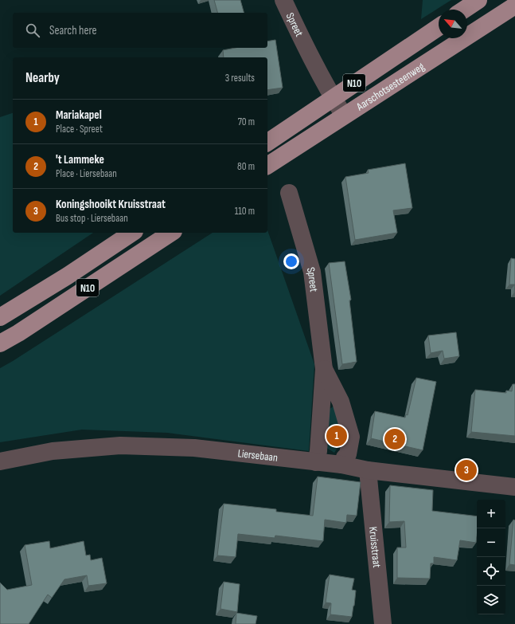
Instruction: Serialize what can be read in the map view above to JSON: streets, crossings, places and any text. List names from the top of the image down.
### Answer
{
  "streets": {
    "main road": ["N10", "Aarschotsesteenweg"],
    "street": ["Spreet", "Liersebaan", "Kruisstraat"]
  },
  "crossings": [
    ["Spreet", "Aarschotsesteenweg"],
    ["Spreet", "Liersebaan"],
    ["Liersebaan", "Kruisstraat"]
  ],
  "north": "top left",
  "page": {
    "search": "Search here",
    "heading": ["Nearby", "3 results"],
    "list": [
      {
        "mark": "1",
        "name": "Mariakapel",
        "note": "Place · Spreet",
        "value": "70 m"
      },
      {
        "mark": "2",
        "name": "'t Lammeke",
        "note": "Place · Liersebaan",
        "value": "80 m"
      },
      {
        "mark": "3",
        "name": "Koningshooikt Kruisstraat",
        "note": "Bus stop · Liersebaan",
        "value": "110 m"
      }
    ],
    "pins": ["1", "2", "3"],
    "map_buttons": ["+", "−"]
  }
}
